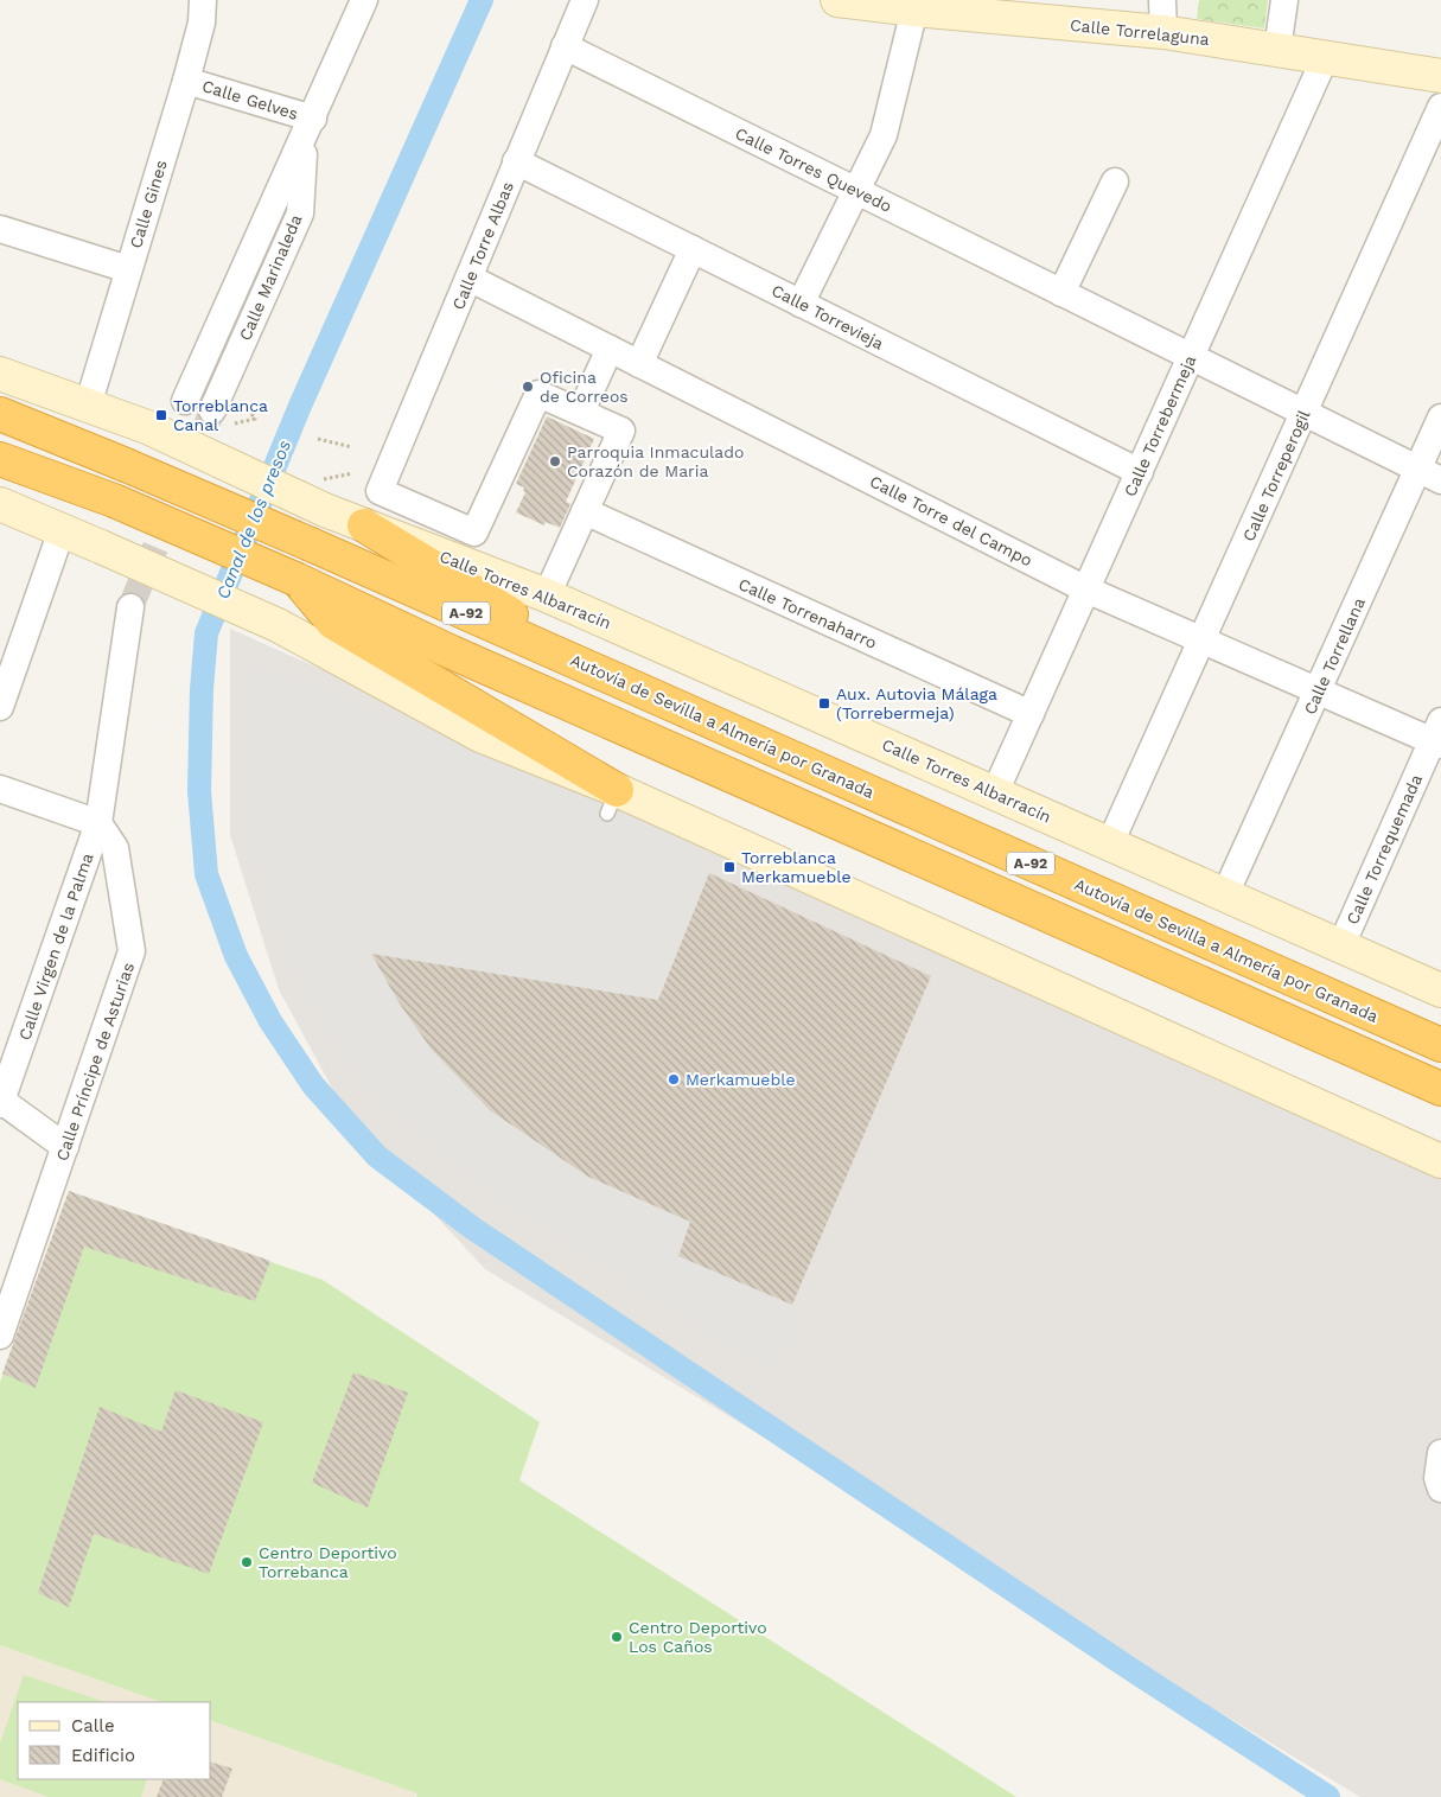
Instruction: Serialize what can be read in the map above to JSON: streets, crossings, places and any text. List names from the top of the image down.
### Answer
{
  "streets": {
    "highway": ["A-92", "Autovía de Sevilla a Almería por Granada"],
    "street": [
      "Calle Torrelaguna",
      "Calle Gelves",
      "Calle Torres Quevedo",
      "Calle Gines",
      "Calle Torre Albas",
      "Calle Marinaleda",
      "Calle Torrevieja",
      "Calle Torrebermeja",
      "Calle Torreperogil",
      "Calle Torre del Campo",
      "Calle Torres Albarracín",
      "Calle Torrenaharro",
      "Calle Torrellana",
      "Calle Torrequemada",
      "Calle Virgen de la Palma",
      "Calle Príncipe de Asturias"
    ]
  },
  "crossings": [
    ["Calle Torrelaguna", "Calle Torrebermeja"],
    ["Calle Gelves", "Calle Gines"],
    ["Calle Gelves", "Calle Marinaleda"],
    ["Calle Torres Quevedo", "Calle Torre Albas"],
    ["Calle Torres Quevedo", "Calle Torrebermeja"],
    ["Calle Torres Quevedo", "Calle Torreperogil"],
    ["Calle Torres Quevedo", "Calle Torrellana"],
    ["Calle Gines", "Calle Torres Albarracín"],
    ["Calle Torre Albas", "Calle Torrevieja"],
    ["Calle Torre Albas", "Calle Torre del Campo"],
    ["Calle Torrevieja", "Calle Torrebermeja"],
    ["Calle Torrebermeja", "Calle Torre del Campo"],
    ["Calle Torrebermeja", "Calle Torres Albarracín"],
    ["Calle Torrebermeja", "Calle Torrenaharro"],
    ["Calle Torreperogil", "Calle Torre del Campo"],
    ["Calle Torreperogil", "Calle Torres Albarracín"],
    ["Calle Torre del Campo", "Calle Torrellana"],
    ["Calle Torre del Campo", "Calle Torrequemada"],
    ["Calle Torres Albarracín", "Calle Torrellana"],
    ["Calle Torres Albarracín", "Calle Torrequemada"],
    ["Calle Virgen de la Palma", "Calle Príncipe de Asturias"]
  ],
  "water": ["Canal de los presos"],
  "places": {
    "other": [
      "Oficina de Correos",
      "Parroquia Inmaculado Corazón de Maria",
      "Merkamueble",
      "Centro Deportivo Torrebanca",
      "Centro Deportivo Los Caños"
    ],
    "transit": ["Torreblanca Canal", "Aux. Autovia Málaga (Torrebermeja)", "Torreblanca Merkamueble"]
  },
  "legend": ["Calle", "Edificio"]
}
